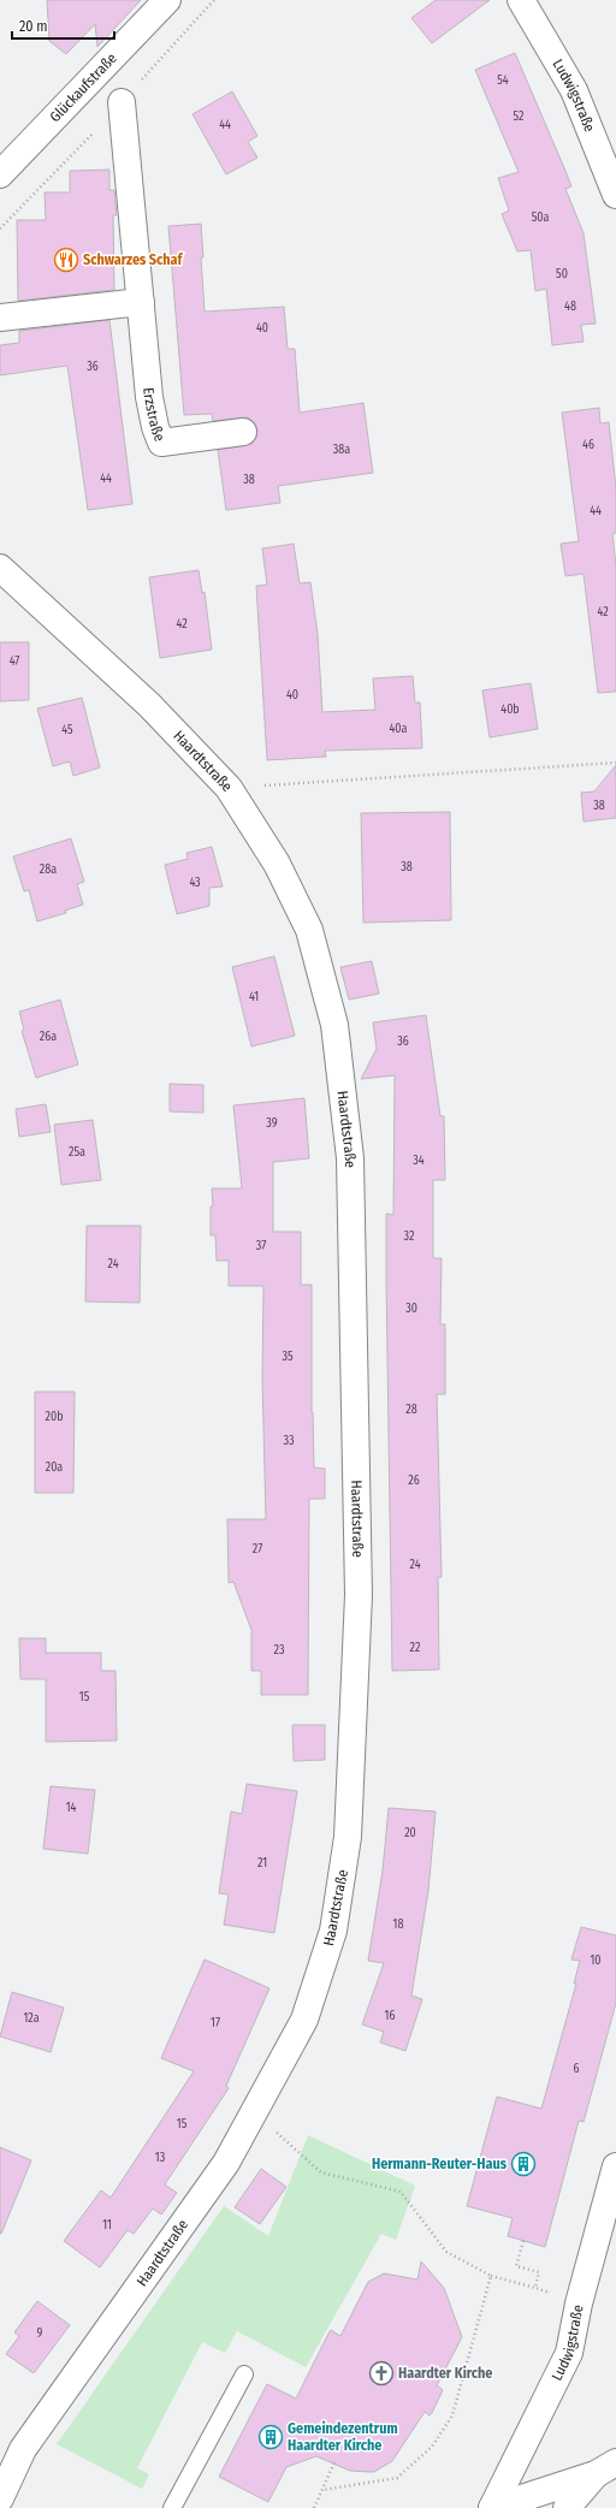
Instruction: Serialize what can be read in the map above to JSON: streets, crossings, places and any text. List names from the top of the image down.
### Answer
{
  "streets": {
    "street": [
      "Glückaufstraße",
      "Ludwigstraße",
      "Erzstraße",
      "Haardtstraße"
    ]
  },
  "places": {
    "restaurant": ["Schwarzes Schaf"],
    "building": ["Hermann-Reuter-Haus", "Gemeindezentrum Haardter Kirche"],
    "church": ["Haardter Kirche"]
  },
  "house_numbers": [
    "54",
    "52",
    "44",
    "50a",
    "50",
    "48",
    "40",
    "36",
    "46",
    "38a",
    "44",
    "38",
    "44",
    "42",
    "42",
    "47",
    "40",
    "40b",
    "40a",
    "45",
    "38",
    "38",
    "28a",
    "43",
    "41",
    "26a",
    "36",
    "39",
    "25a",
    "34",
    "32",
    "37",
    "24",
    "30",
    "35",
    "28",
    "20b",
    "33",
    "20a",
    "26",
    "27",
    "24",
    "22",
    "23",
    "15",
    "14",
    "20",
    "21",
    "18",
    "10",
    "16",
    "12a",
    "17",
    "6",
    "15",
    "13",
    "11",
    "9"
  ],
  "scale_bar": "20 m"
}
